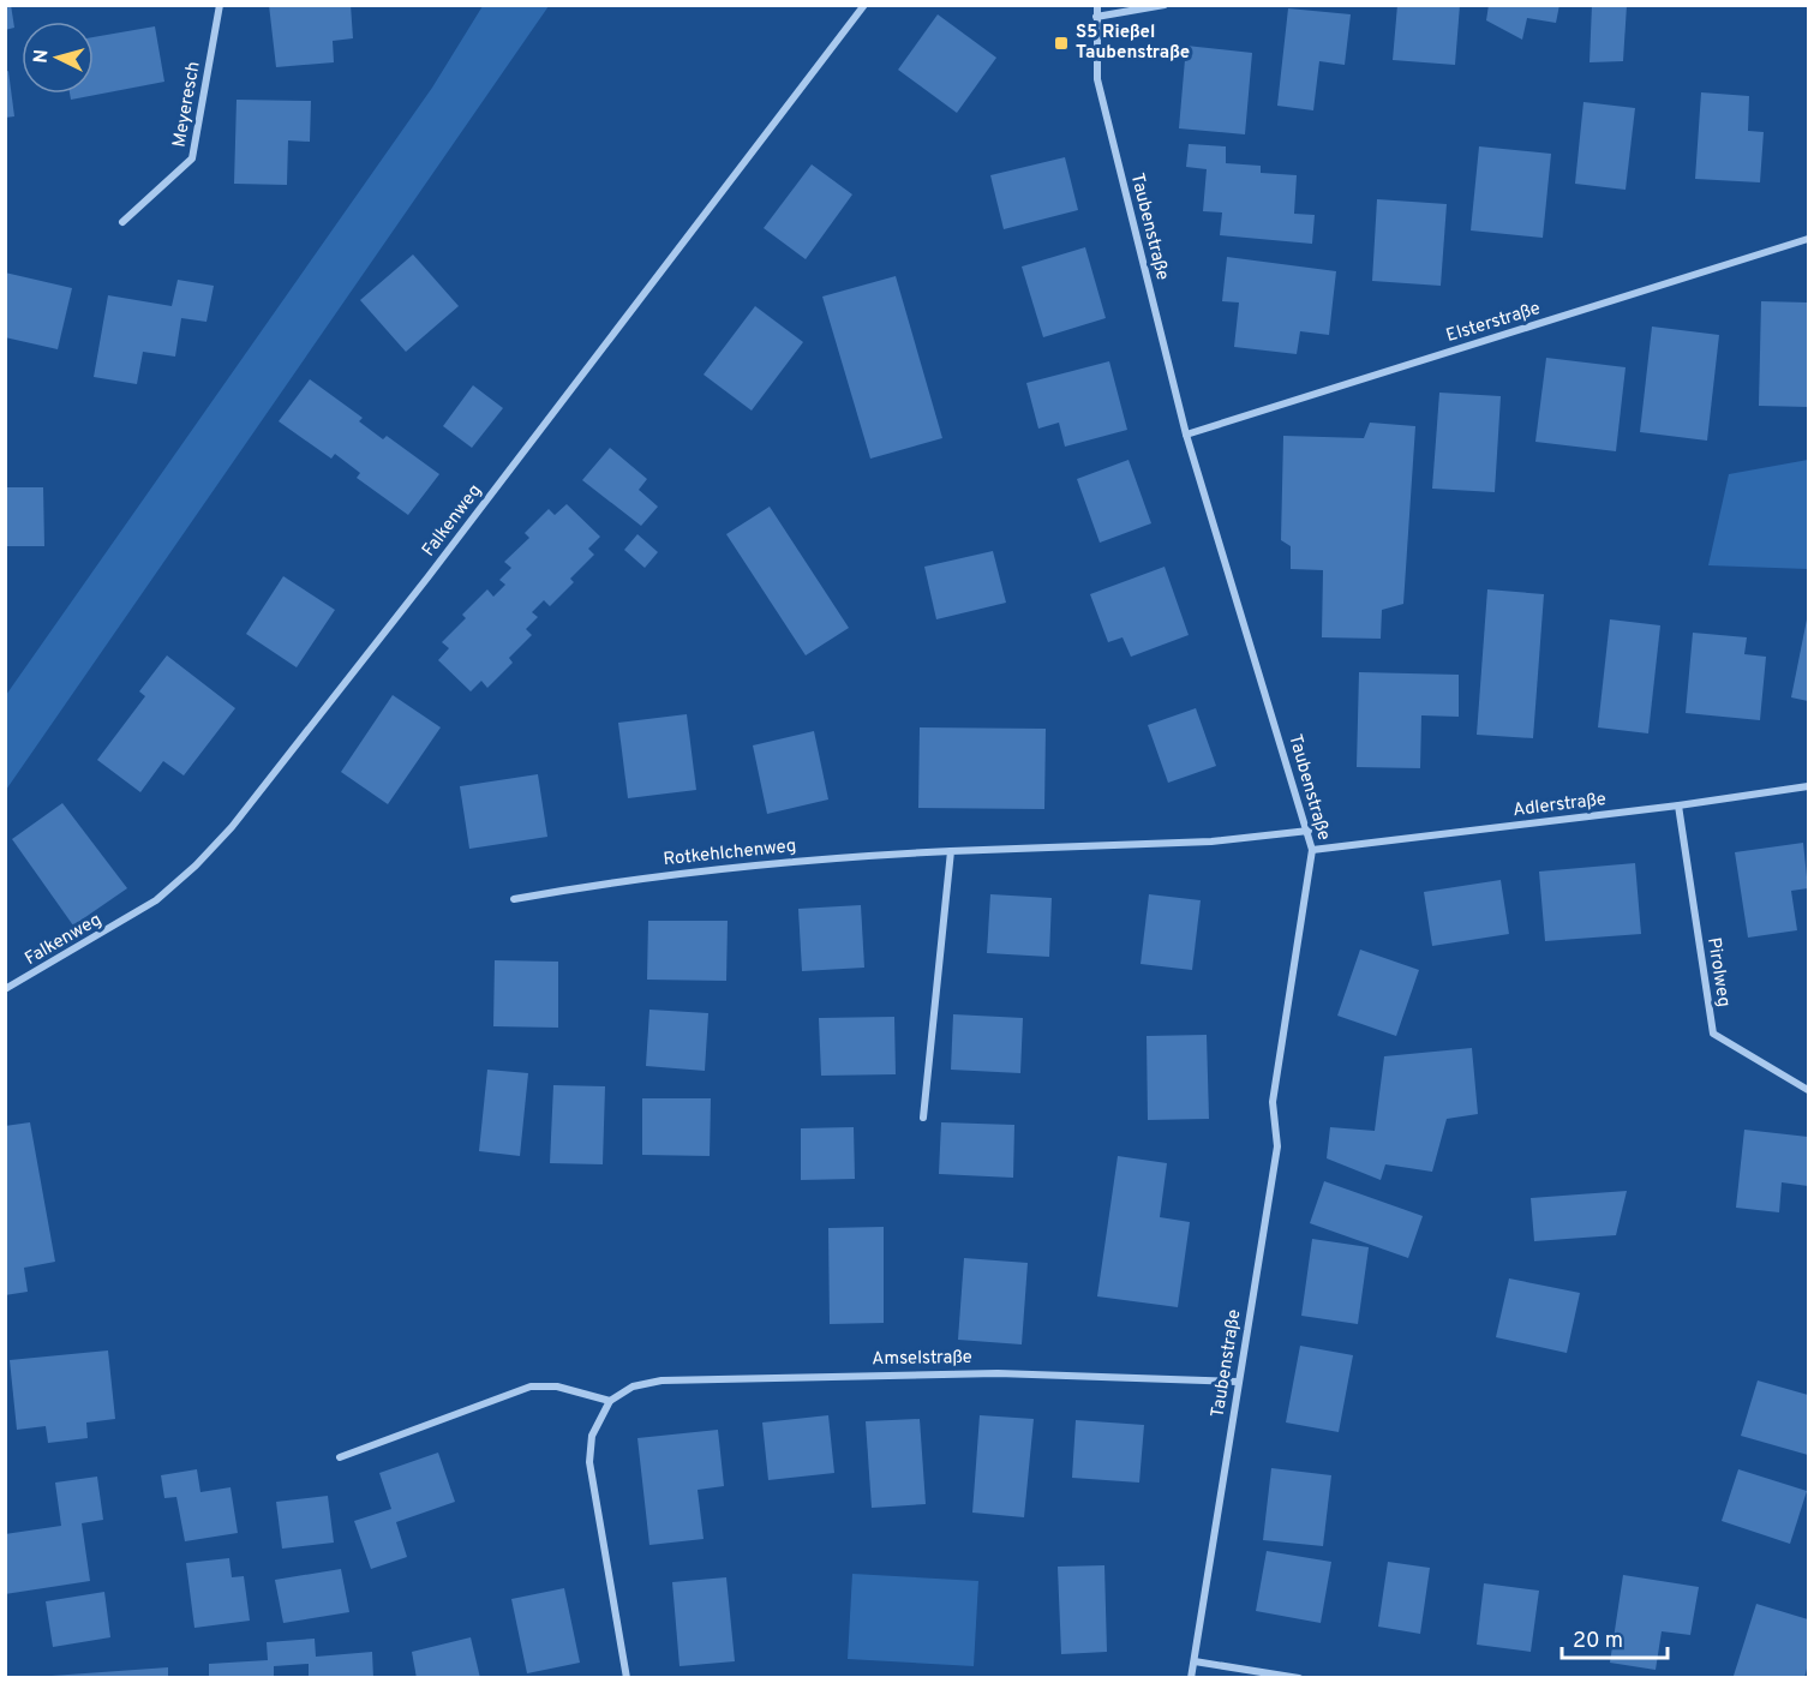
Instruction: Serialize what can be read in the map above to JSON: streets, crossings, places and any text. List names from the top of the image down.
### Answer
{
  "streets": {
    "street": [
      "Meyeresch",
      "Taubenstraße",
      "Elsterstraße",
      "Falkenweg",
      "Adlerstraße",
      "Rotkehlchenweg",
      "Pirolweg",
      "Amselstraße"
    ]
  },
  "crossings": [
    ["Taubenstraße", "Elsterstraße"],
    ["Taubenstraße", "Adlerstraße"],
    ["Taubenstraße", "Rotkehlchenweg"],
    ["Taubenstraße", "Amselstraße"],
    ["Adlerstraße", "Pirolweg"]
  ],
  "places": {
    "transit": ["S5 Rießel Taubenstraße"]
  },
  "scale_bar": "20 m",
  "north": "left"
}
